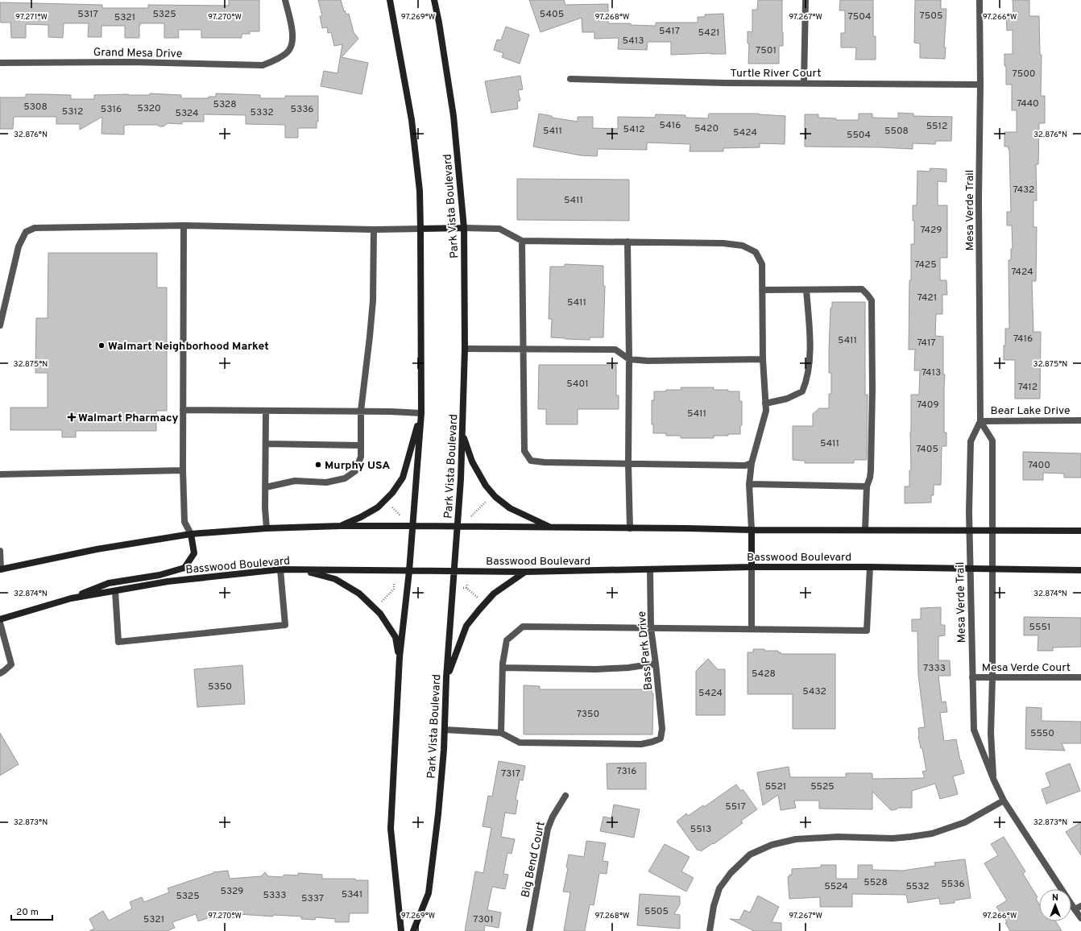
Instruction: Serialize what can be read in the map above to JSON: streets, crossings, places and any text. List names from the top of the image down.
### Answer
{
  "streets": {
    "main road": ["Park Vista Boulevard", "Basswood Boulevard"],
    "street": [
      "Grand Mesa Drive",
      "Turtle River Court",
      "Mesa Verde Trail",
      "Bear Lake Drive",
      "Bass Park Drive",
      "Mesa Verde Court",
      "Big Bend Court"
    ]
  },
  "crossings": [
    ["Turtle River Court", "Mesa Verde Trail"],
    ["Park Vista Boulevard", "Basswood Boulevard"],
    ["Mesa Verde Trail", "Bear Lake Drive"],
    ["Mesa Verde Trail", "Basswood Boulevard"],
    ["Mesa Verde Trail", "Mesa Verde Court"],
    ["Basswood Boulevard", "Bass Park Drive"]
  ],
  "places": {
    "other": ["Walmart Neighborhood Market", "Murphy USA"],
    "health": ["Walmart Pharmacy"]
  },
  "house_numbers": [
    "5317",
    "5325",
    "5405",
    "7505",
    "7504",
    "5321",
    "5417",
    "5421",
    "5413",
    "7501",
    "7500",
    "7440",
    "5328",
    "5308",
    "5320",
    "5316",
    "5336",
    "5312",
    "5332",
    "5324",
    "5416",
    "5512",
    "5420",
    "5412",
    "5411",
    "5508",
    "5424",
    "5504",
    "7432",
    "5411",
    "7429",
    "7425",
    "7424",
    "7421",
    "5411",
    "7416",
    "5411",
    "7417",
    "7413",
    "5401",
    "7412",
    "7409",
    "5411",
    "5411",
    "7405",
    "7400",
    "5551",
    "7333",
    "5428",
    "5350",
    "5432",
    "5424",
    "7350",
    "5550",
    "7316",
    "7317",
    "5521",
    "5525",
    "5517",
    "5513",
    "5528",
    "5536",
    "5524",
    "5532",
    "5329",
    "5341",
    "5333",
    "5325",
    "5337",
    "5505",
    "5321",
    "7301"
  ],
  "scale_bar": "20 m",
  "north": "top",
  "coordinates": [
    "97.271°W",
    "97.270°W",
    "97.269°W",
    "97.268°W",
    "97.267°W",
    "97.266°W",
    "32.876°N",
    "32.875°N",
    "32.874°N",
    "32.873°N"
  ]
}
